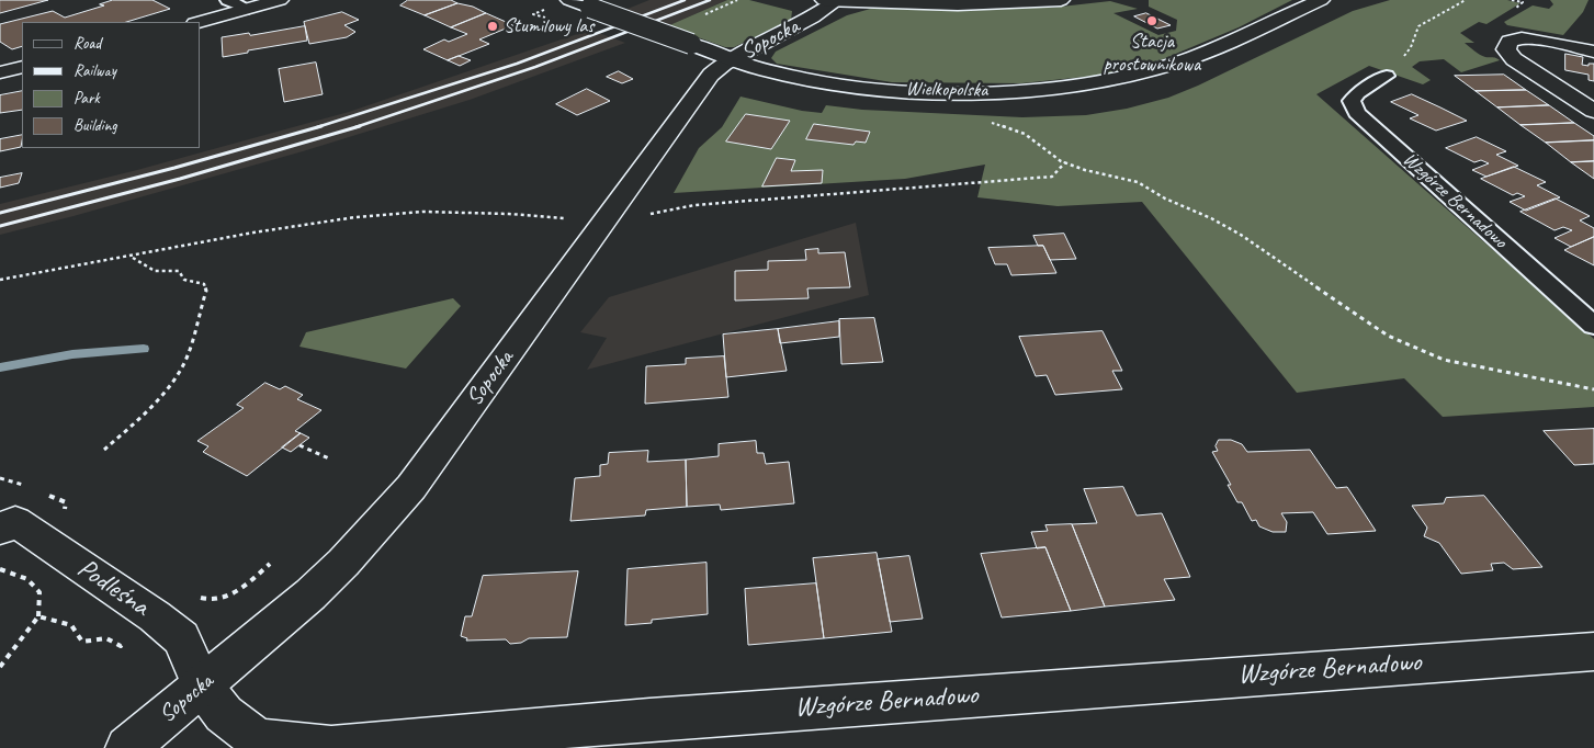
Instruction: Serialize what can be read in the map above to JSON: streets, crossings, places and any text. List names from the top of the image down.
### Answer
{
  "streets": {
    "main road": [
      "Sopocka",
      "Wielkopolska",
      "Wzgórze Bernadowo",
      "Podleśna"
    ]
  },
  "crossings": [
    ["Sopocka", "Wielkopolska"],
    ["Sopocka", "Wzgórze Bernadowo"],
    ["Sopocka", "Podleśna"],
    ["Wzgórze Bernadowo", "Podleśna"]
  ],
  "places": ["Stacja prostownikowa", "Stumilowy las"],
  "legend": [
    "Road",
    "Railway",
    "Park",
    "Building"
  ]
}
